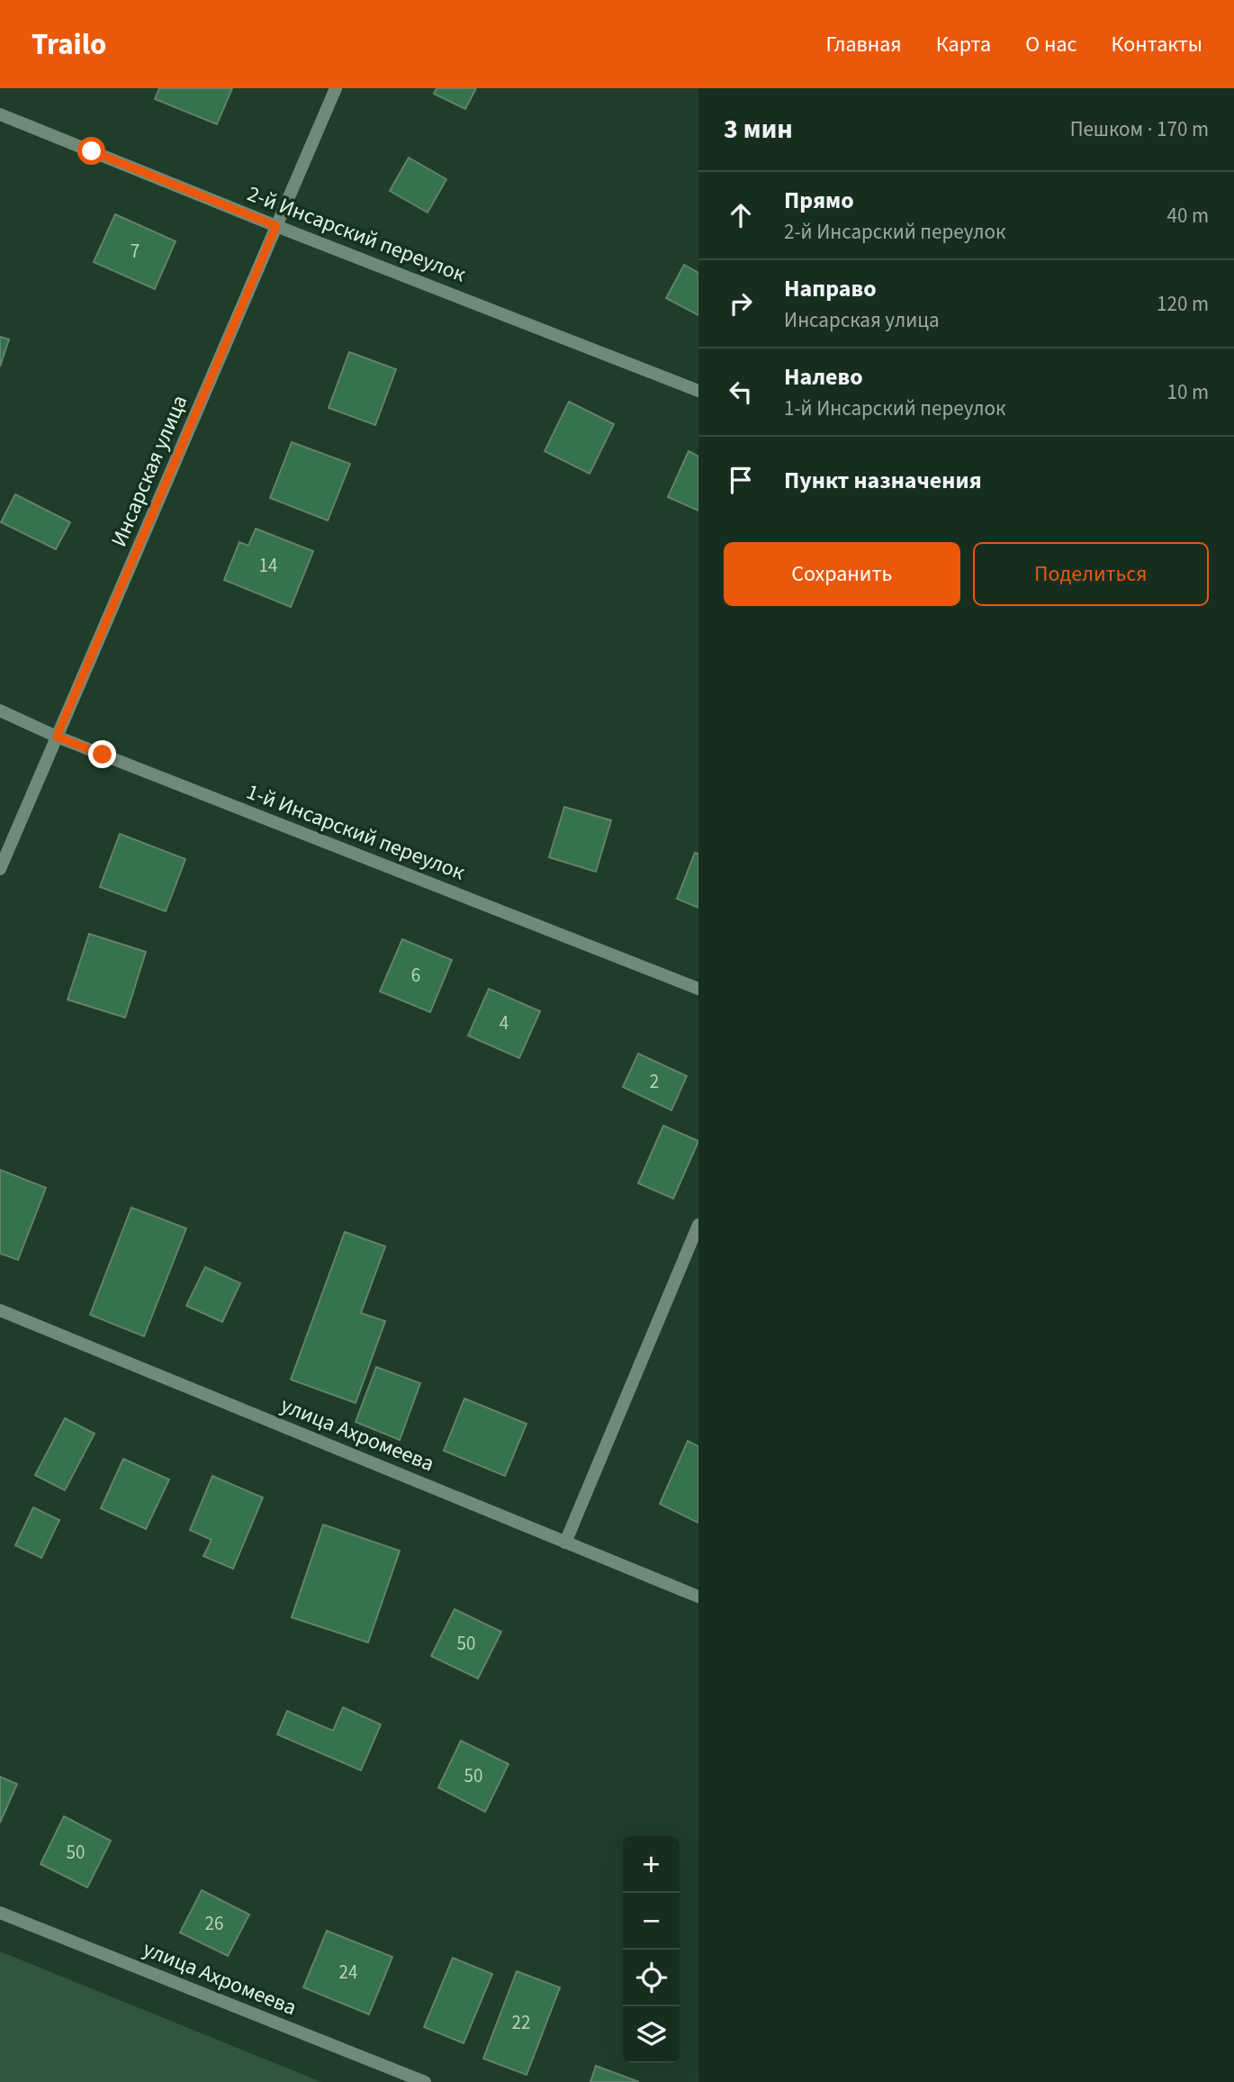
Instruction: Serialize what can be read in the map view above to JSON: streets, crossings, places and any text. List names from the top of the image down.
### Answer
{
  "streets": {
    "street": [
      "2-й Инсарский переулок",
      "Инсарская улица",
      "1-й Инсарский переулок",
      "улица Ахромеева"
    ]
  },
  "crossings": [
    ["2-й Инсарский переулок", "Инсарская улица"],
    ["Инсарская улица", "1-й Инсарский переулок"]
  ],
  "house_numbers": [
    "7",
    "14",
    "6",
    "4",
    "2",
    "50",
    "50",
    "50",
    "26",
    "24",
    "22"
  ],
  "page": {
    "header": "Trailo",
    "nav": [
      "Главная",
      "Карта",
      "О нас",
      "Контакты"
    ],
    "heading": ["3 мин", "Пешком · 170 m"],
    "list": [
      ["Прямо", "2-й Инсарский переулок", "40 m"],
      ["Направо", "Инсарская улица", "120 m"],
      ["Налево", "1-й Инсарский переулок", "10 m"],
      "Пункт назначения"
    ],
    "buttons": ["Сохранить", "Поделиться"],
    "map_buttons": ["+", "−"]
  }
}
